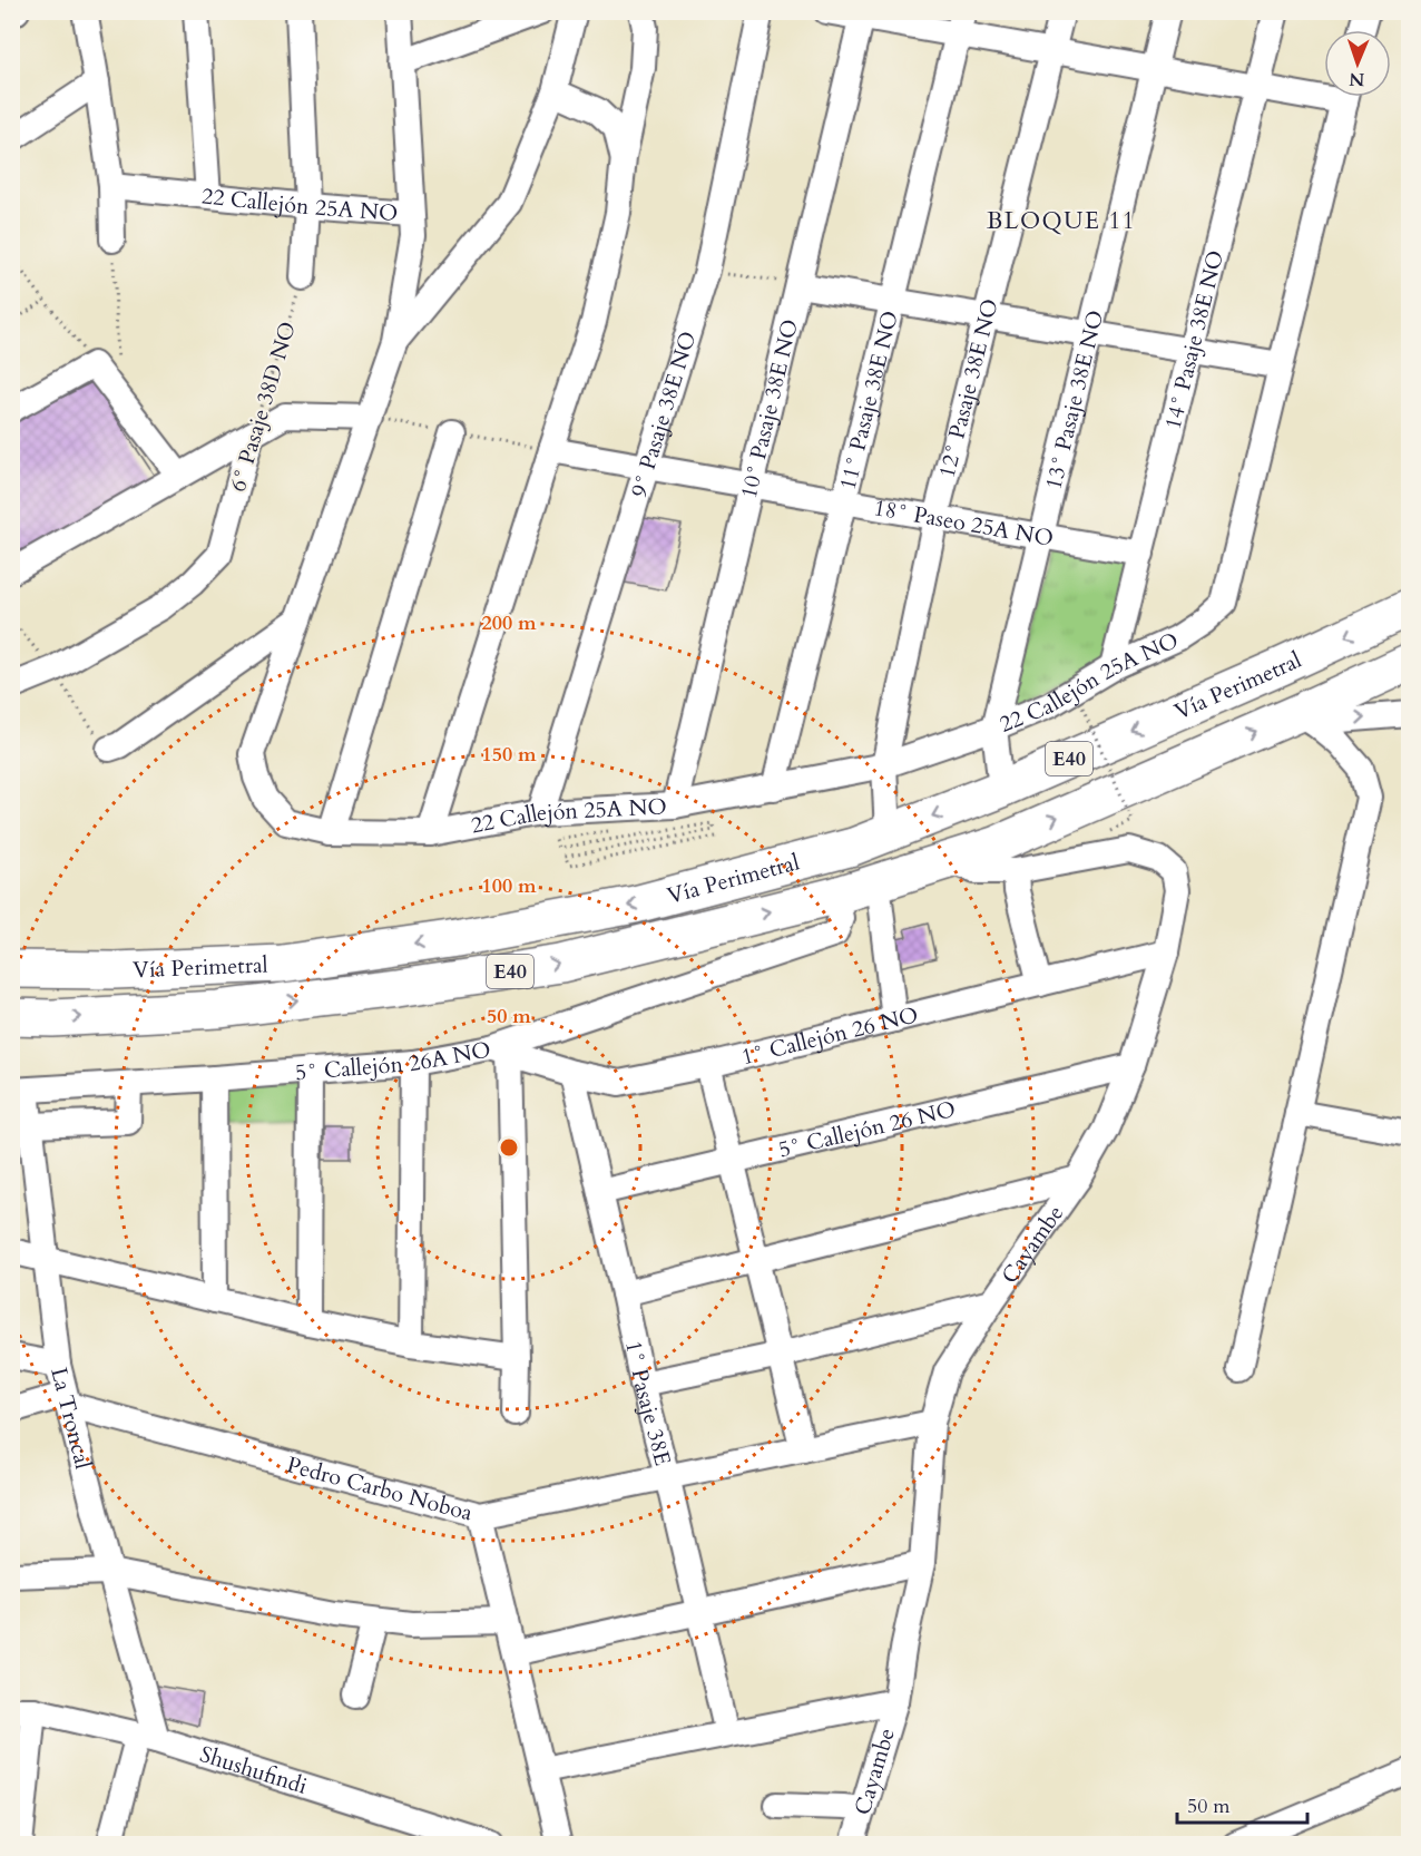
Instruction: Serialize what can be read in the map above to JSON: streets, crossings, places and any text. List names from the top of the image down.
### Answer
{
  "streets": {
    "highway": ["Vía Perimetral", "E40"],
    "street": [
      "22 Callejón 25A NO",
      "14° Pasaje 38E NO",
      "12° Pasaje 38E NO",
      "11° Pasaje 38E NO",
      "13° Pasaje 38E NO",
      "6° Pasaje 38D NO",
      "10° Pasaje 38E NO",
      "9° Pasaje 38E NO",
      "18° Paseo 25A NO",
      "1° Callejón 26 NO",
      "5° Callejón 26A NO",
      "5° Callejón 26 NO",
      "Cayambe",
      "1° Pasaje 38E",
      "La Troncal",
      "Pedro Carbo Noboa",
      "Shushufindi"
    ]
  },
  "crossings": [
    ["22 Callejón 25A NO", "14° Pasaje 38E NO"],
    ["22 Callejón 25A NO", "12° Pasaje 38E NO"],
    ["22 Callejón 25A NO", "11° Pasaje 38E NO"],
    ["22 Callejón 25A NO", "13° Pasaje 38E NO"],
    ["22 Callejón 25A NO", "10° Pasaje 38E NO"],
    ["22 Callejón 25A NO", "9° Pasaje 38E NO"],
    ["14° Pasaje 38E NO", "18° Paseo 25A NO"],
    ["12° Pasaje 38E NO", "18° Paseo 25A NO"],
    ["12° Pasaje 38E NO", "Vía Perimetral"],
    ["11° Pasaje 38E NO", "18° Paseo 25A NO"],
    ["13° Pasaje 38E NO", "18° Paseo 25A NO"],
    ["13° Pasaje 38E NO", "Vía Perimetral"],
    ["10° Pasaje 38E NO", "18° Paseo 25A NO"],
    ["9° Pasaje 38E NO", "18° Paseo 25A NO"],
    ["Vía Perimetral", "5° Callejón 26A NO"],
    ["Vía Perimetral", "Cayambe"],
    ["1° Callejón 26 NO", "5° Callejón 26A NO"],
    ["1° Callejón 26 NO", "Cayambe"],
    ["1° Callejón 26 NO", "1° Pasaje 38E"],
    ["5° Callejón 26A NO", "La Troncal"],
    ["5° Callejón 26 NO", "Cayambe"],
    ["5° Callejón 26 NO", "1° Pasaje 38E"],
    ["La Troncal", "Pedro Carbo Noboa"],
    ["La Troncal", "Shushufindi"]
  ],
  "districts": ["BLOQUE 11"],
  "scale_bar": "50 m",
  "north": "bottom",
  "rings": [
    "200 m",
    "150 m",
    "100 m",
    "50 m"
  ]
}
